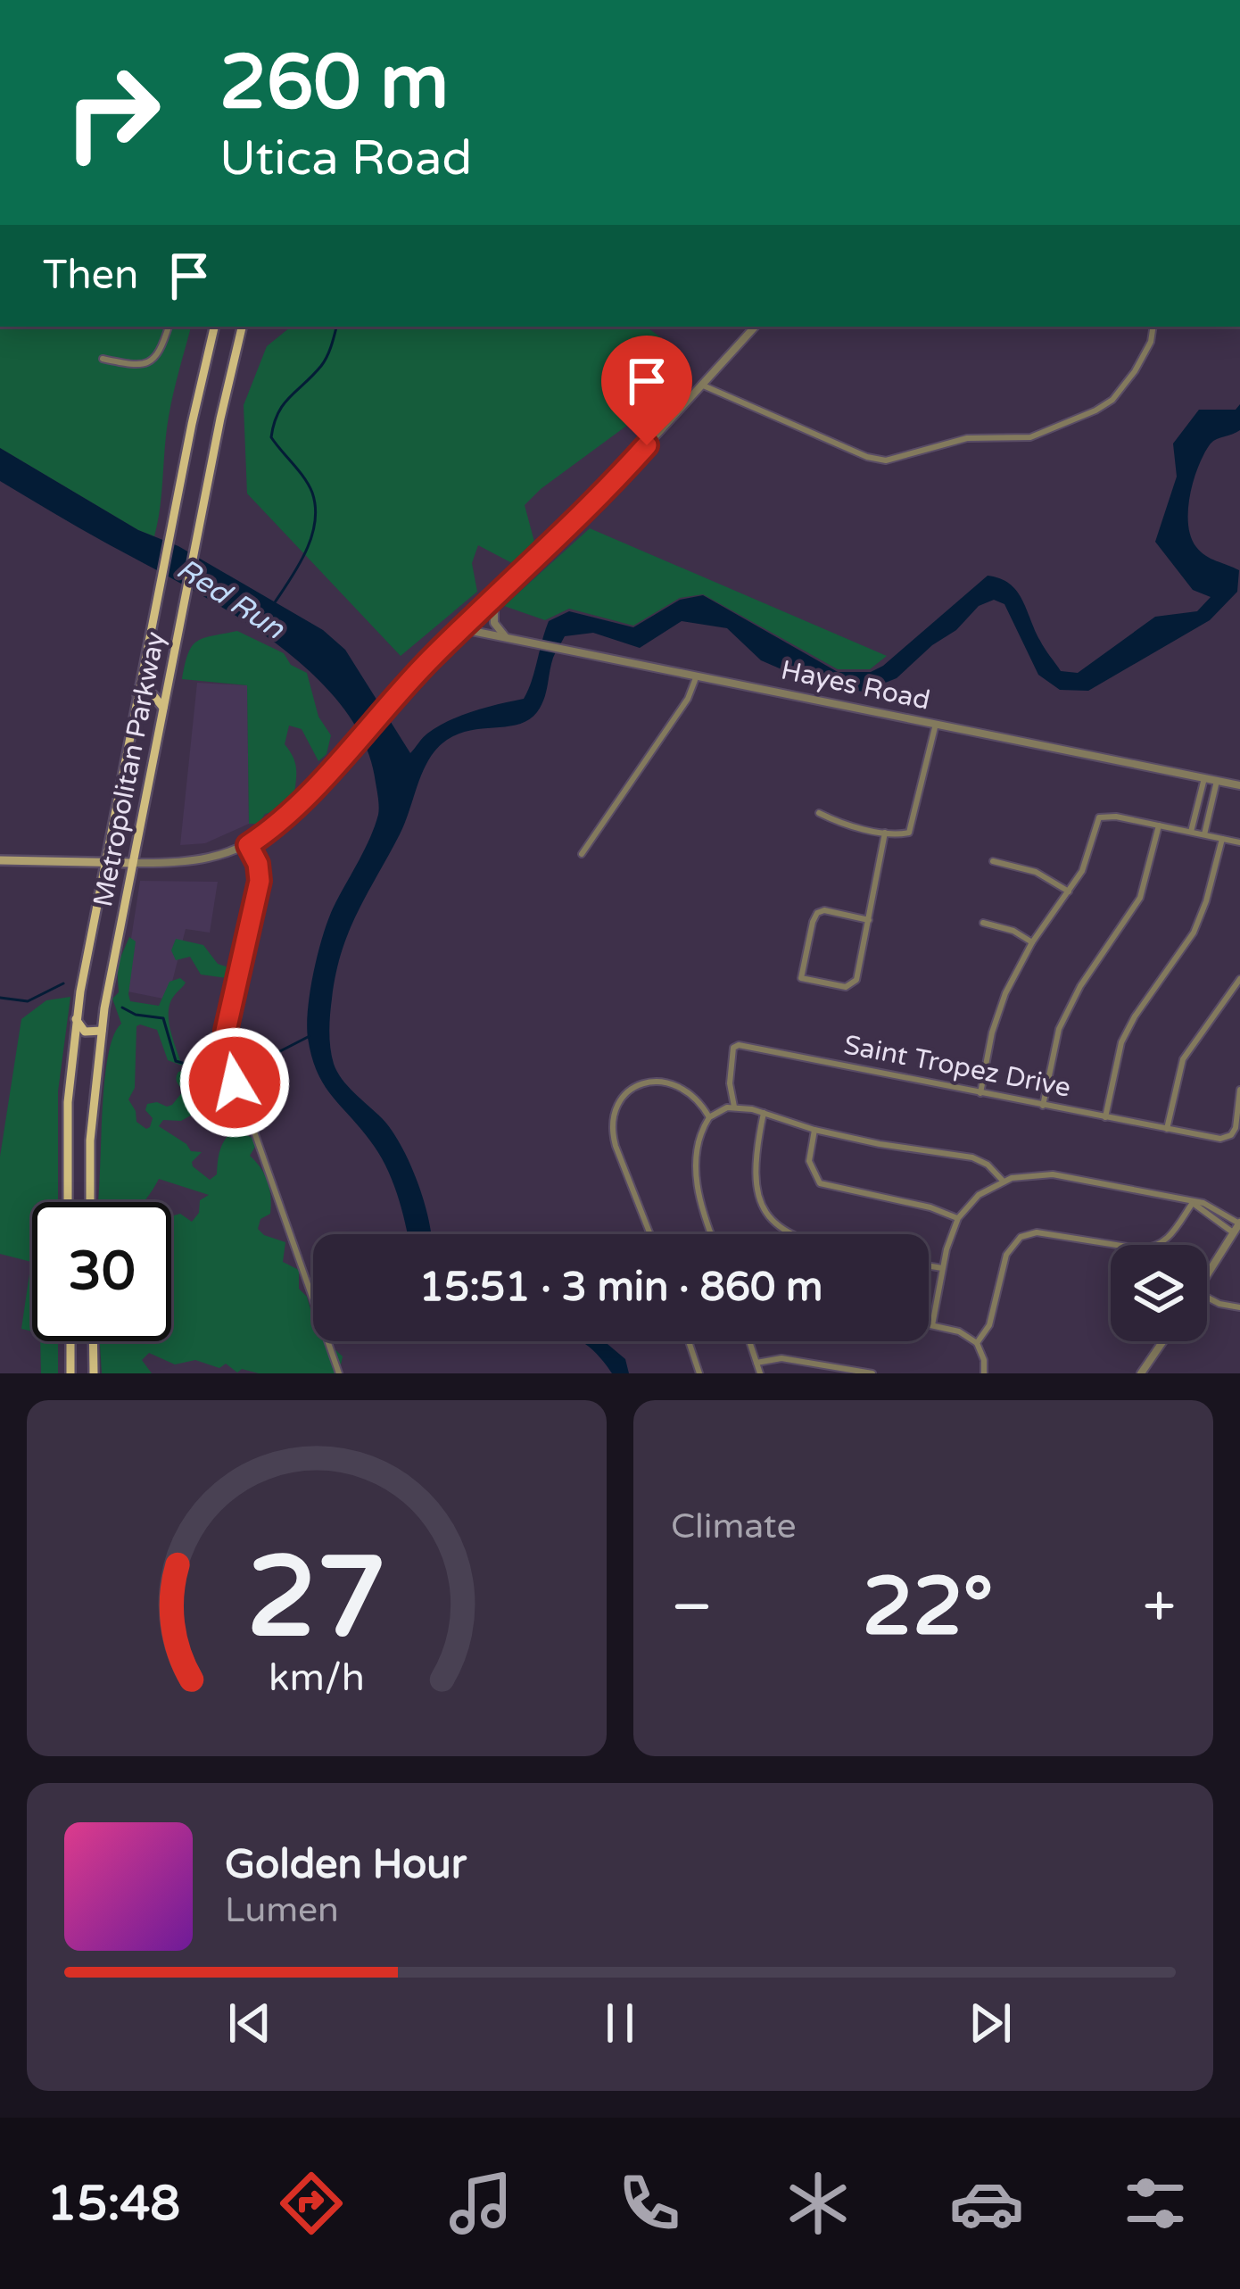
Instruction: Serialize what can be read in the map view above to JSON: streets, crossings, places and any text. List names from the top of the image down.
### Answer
{
  "streets": {
    "main road": ["Metropolitan Parkway"],
    "street": ["Hayes Road", "Saint Tropez Drive"]
  },
  "water": ["Red Run"],
  "page": {
    "turn": ["260 m", "Utica Road"],
    "then": "Then",
    "limit": "30",
    "trip": "15:51 · 3 min · 860 m",
    "tile": "Climate",
    "heat": ["−", "22°", "+"],
    "song": ["Golden Hour", "Lumen"],
    "tabs": "15:48",
    "gauge": ["27", "km/h"]
  }
}
